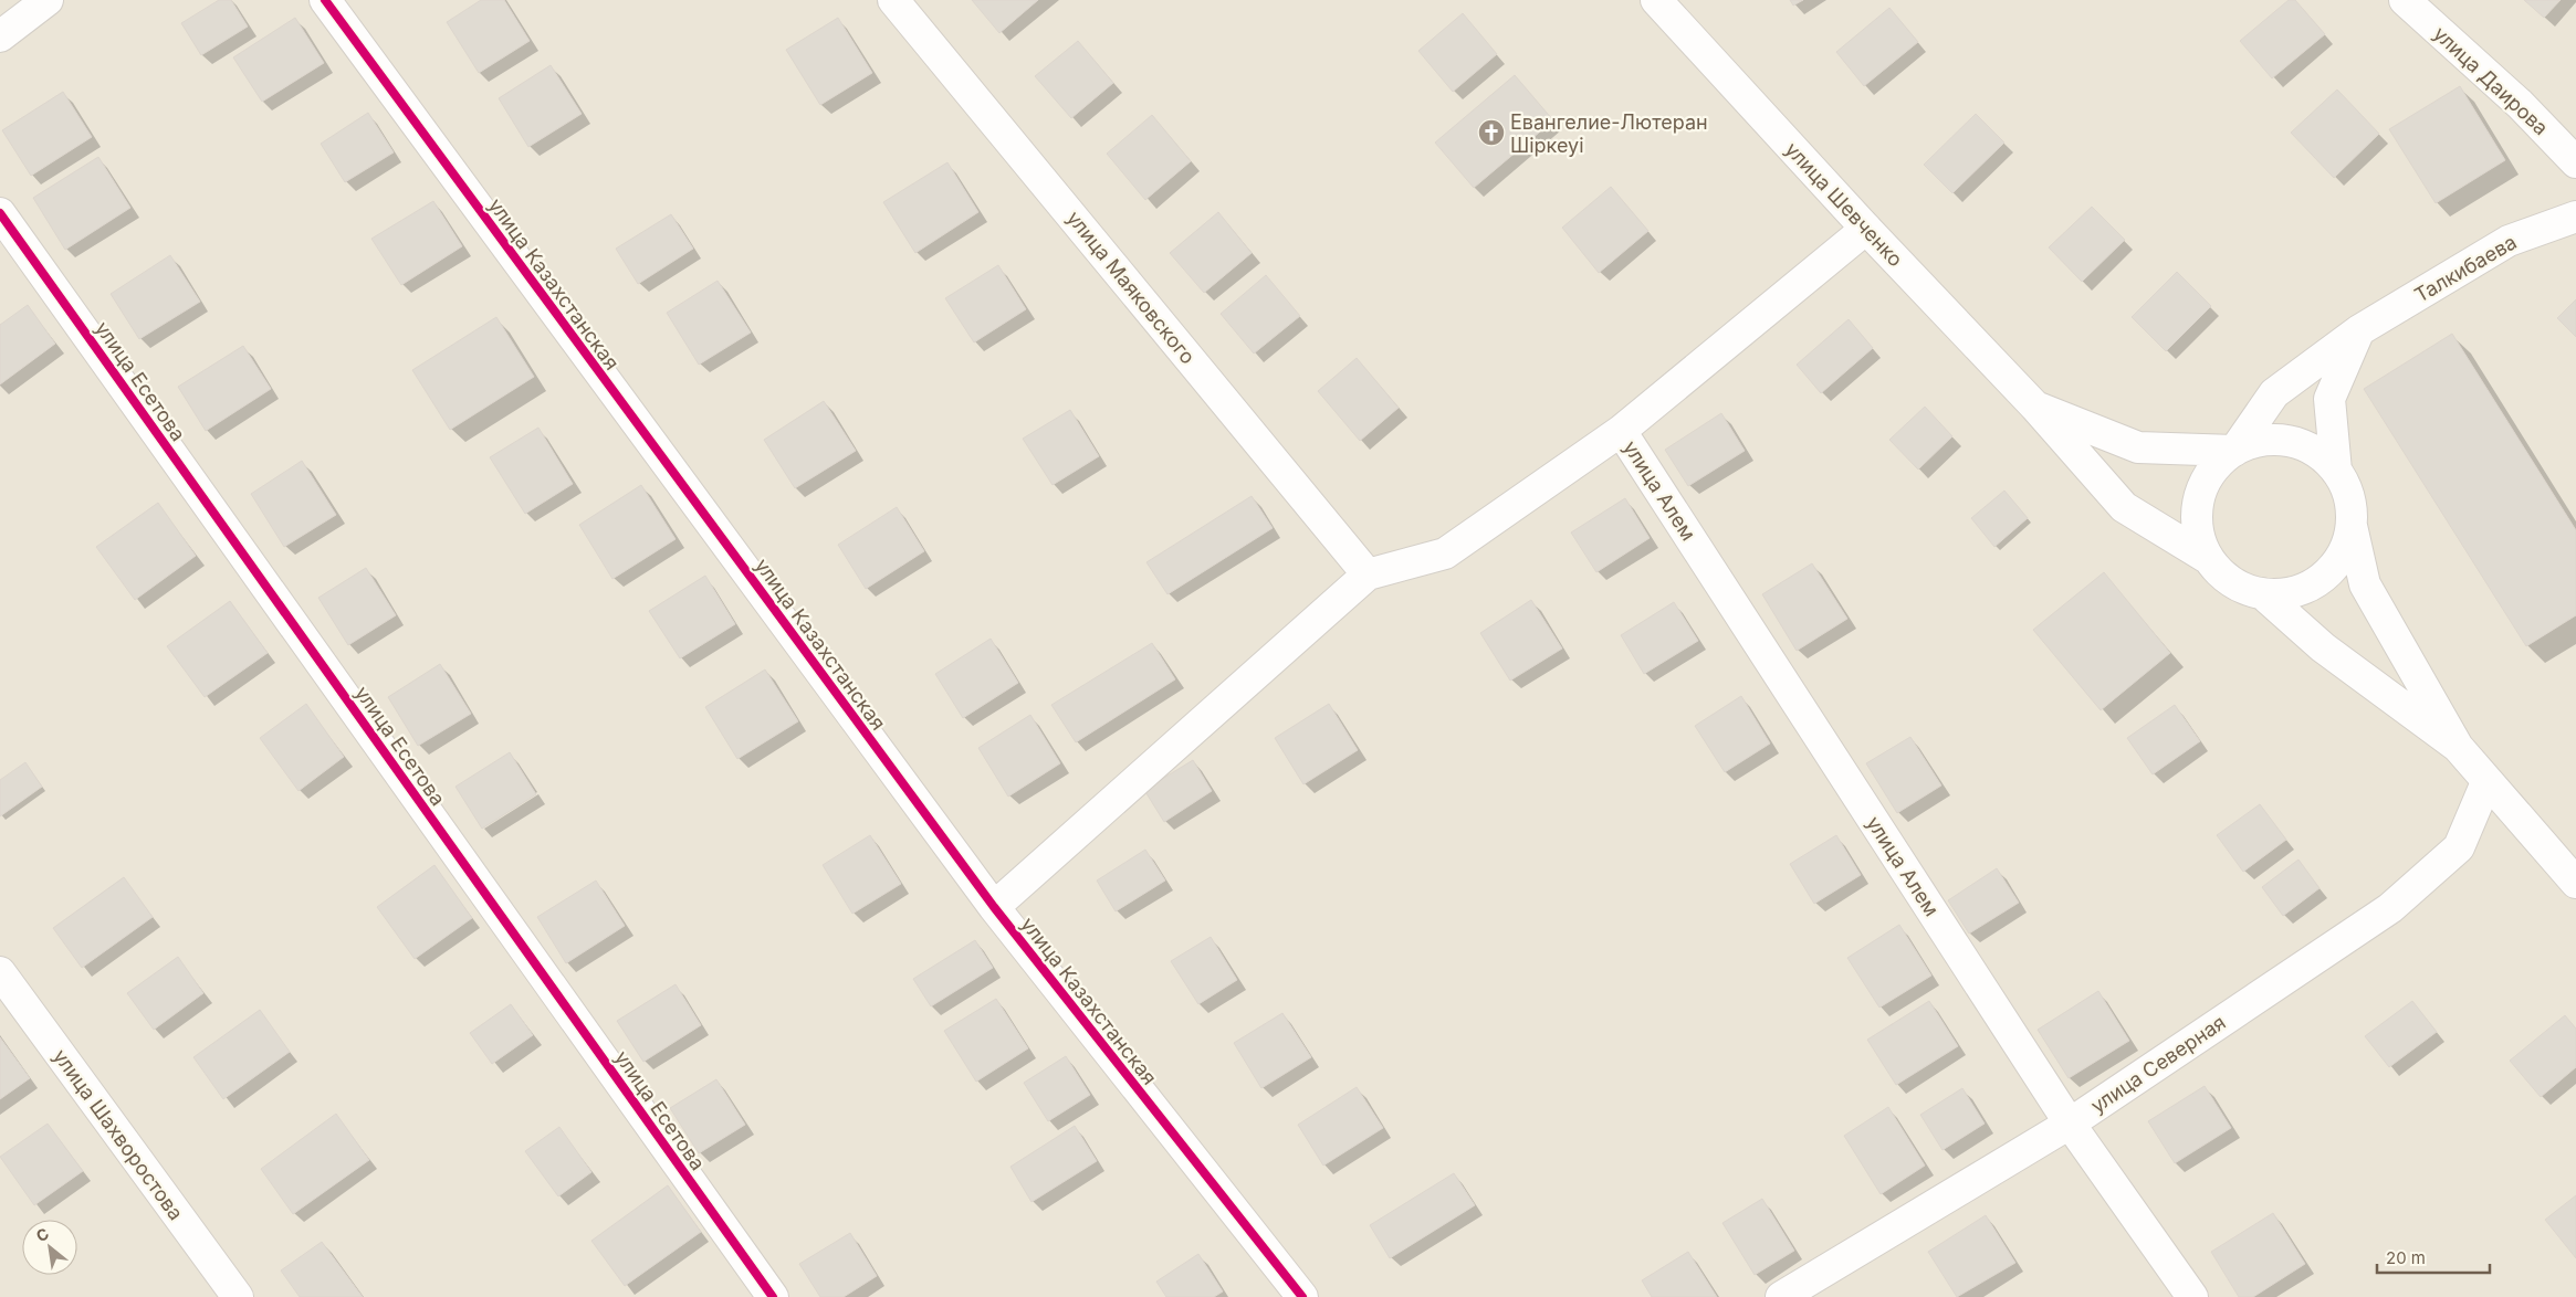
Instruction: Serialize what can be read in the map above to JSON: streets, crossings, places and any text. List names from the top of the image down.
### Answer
{
  "streets": {
    "street": [
      "улица Даирова",
      "улица Шевченко",
      "Талкибаева",
      "улица Казахстанская",
      "улица Маяковского",
      "улица Есетова",
      "улица Алем",
      "улица Северная",
      "улица Шахворостова"
    ]
  },
  "crossings": [
    ["улица Шевченко", "Талкибаева"],
    ["улица Алем", "улица Северная"]
  ],
  "places": {
    "church": ["Евангелие-Лютеран Шіркеуі"]
  },
  "scale_bar": "20 m",
  "north": "top left"
}
